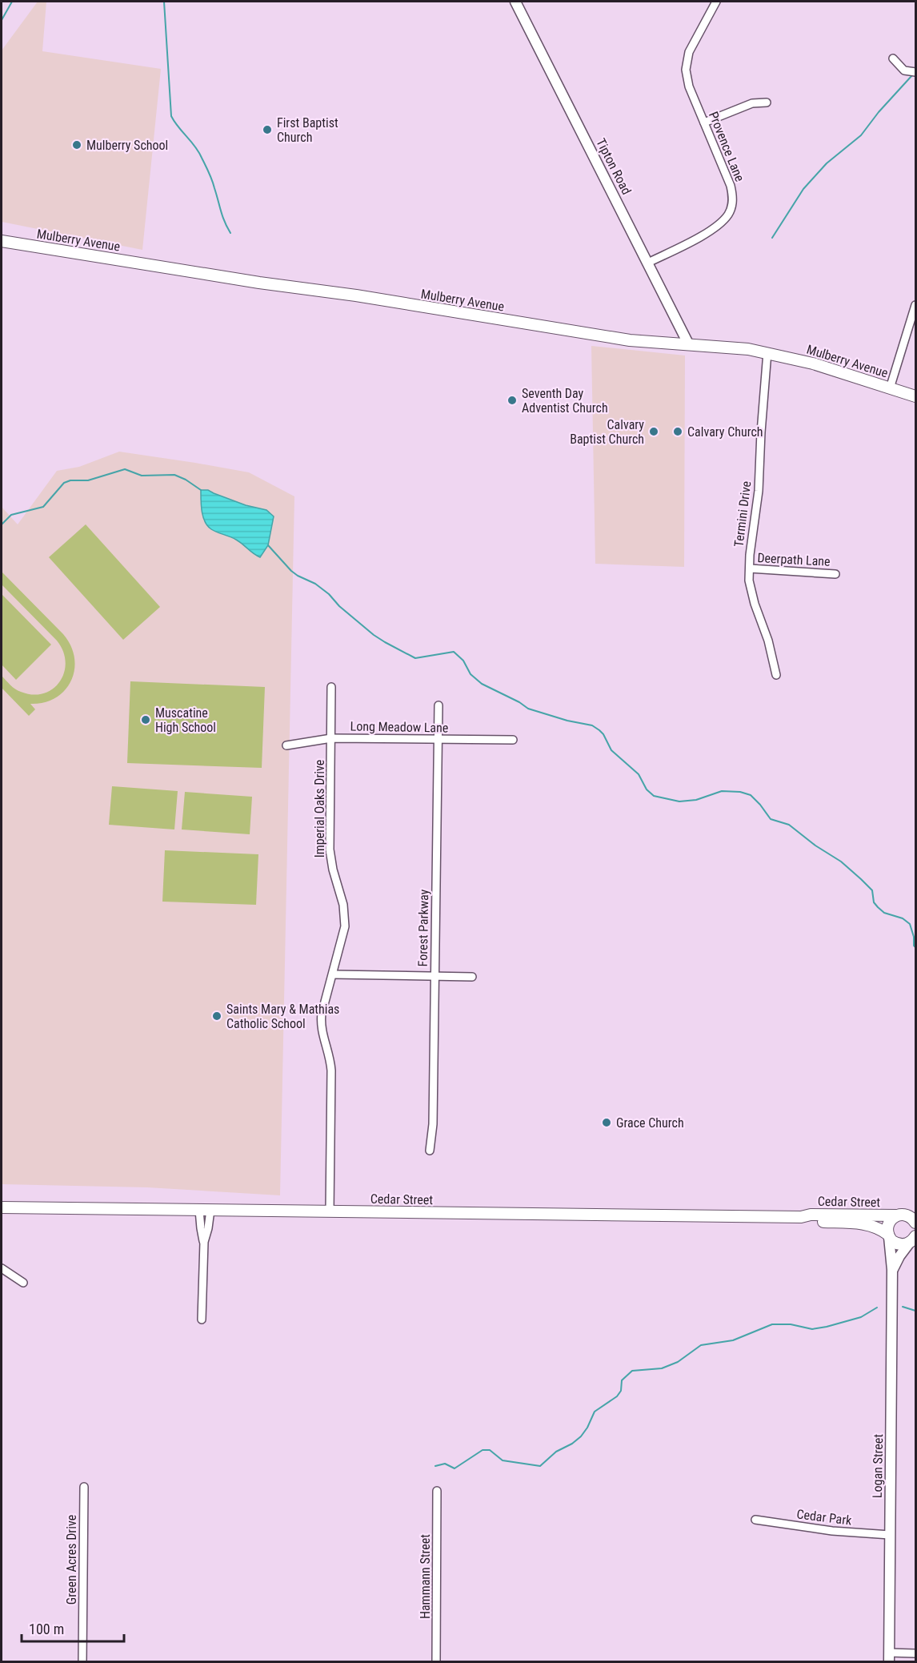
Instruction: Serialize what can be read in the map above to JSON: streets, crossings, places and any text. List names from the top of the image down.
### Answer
{
  "streets": {
    "main road": ["Mulberry Avenue", "Cedar Street"],
    "street": [
      "Provence Lane",
      "Tipton Road",
      "Termini Drive",
      "Deerpath Lane",
      "Long Meadow Lane",
      "Imperial Oaks Drive",
      "Forest Parkway",
      "Logan Street",
      "Cedar Park",
      "Green Acres Drive",
      "Hammann Street"
    ]
  },
  "crossings": [
    ["Provence Lane", "Tipton Road"],
    ["Tipton Road", "Mulberry Avenue"],
    ["Mulberry Avenue", "Termini Drive"],
    ["Termini Drive", "Deerpath Lane"],
    ["Long Meadow Lane", "Imperial Oaks Drive"],
    ["Long Meadow Lane", "Forest Parkway"],
    ["Imperial Oaks Drive", "Cedar Street"],
    ["Cedar Street", "Logan Street"],
    ["Logan Street", "Cedar Park"]
  ],
  "places": [
    "First Baptist Church",
    "Mulberry School",
    "Seventh Day Adventist Church",
    "Calvary Baptist Church",
    "Calvary Church",
    "Muscatine High School",
    "Saints Mary & Mathias Catholic School",
    "Grace Church"
  ],
  "scale_bar": "100 m"
}
